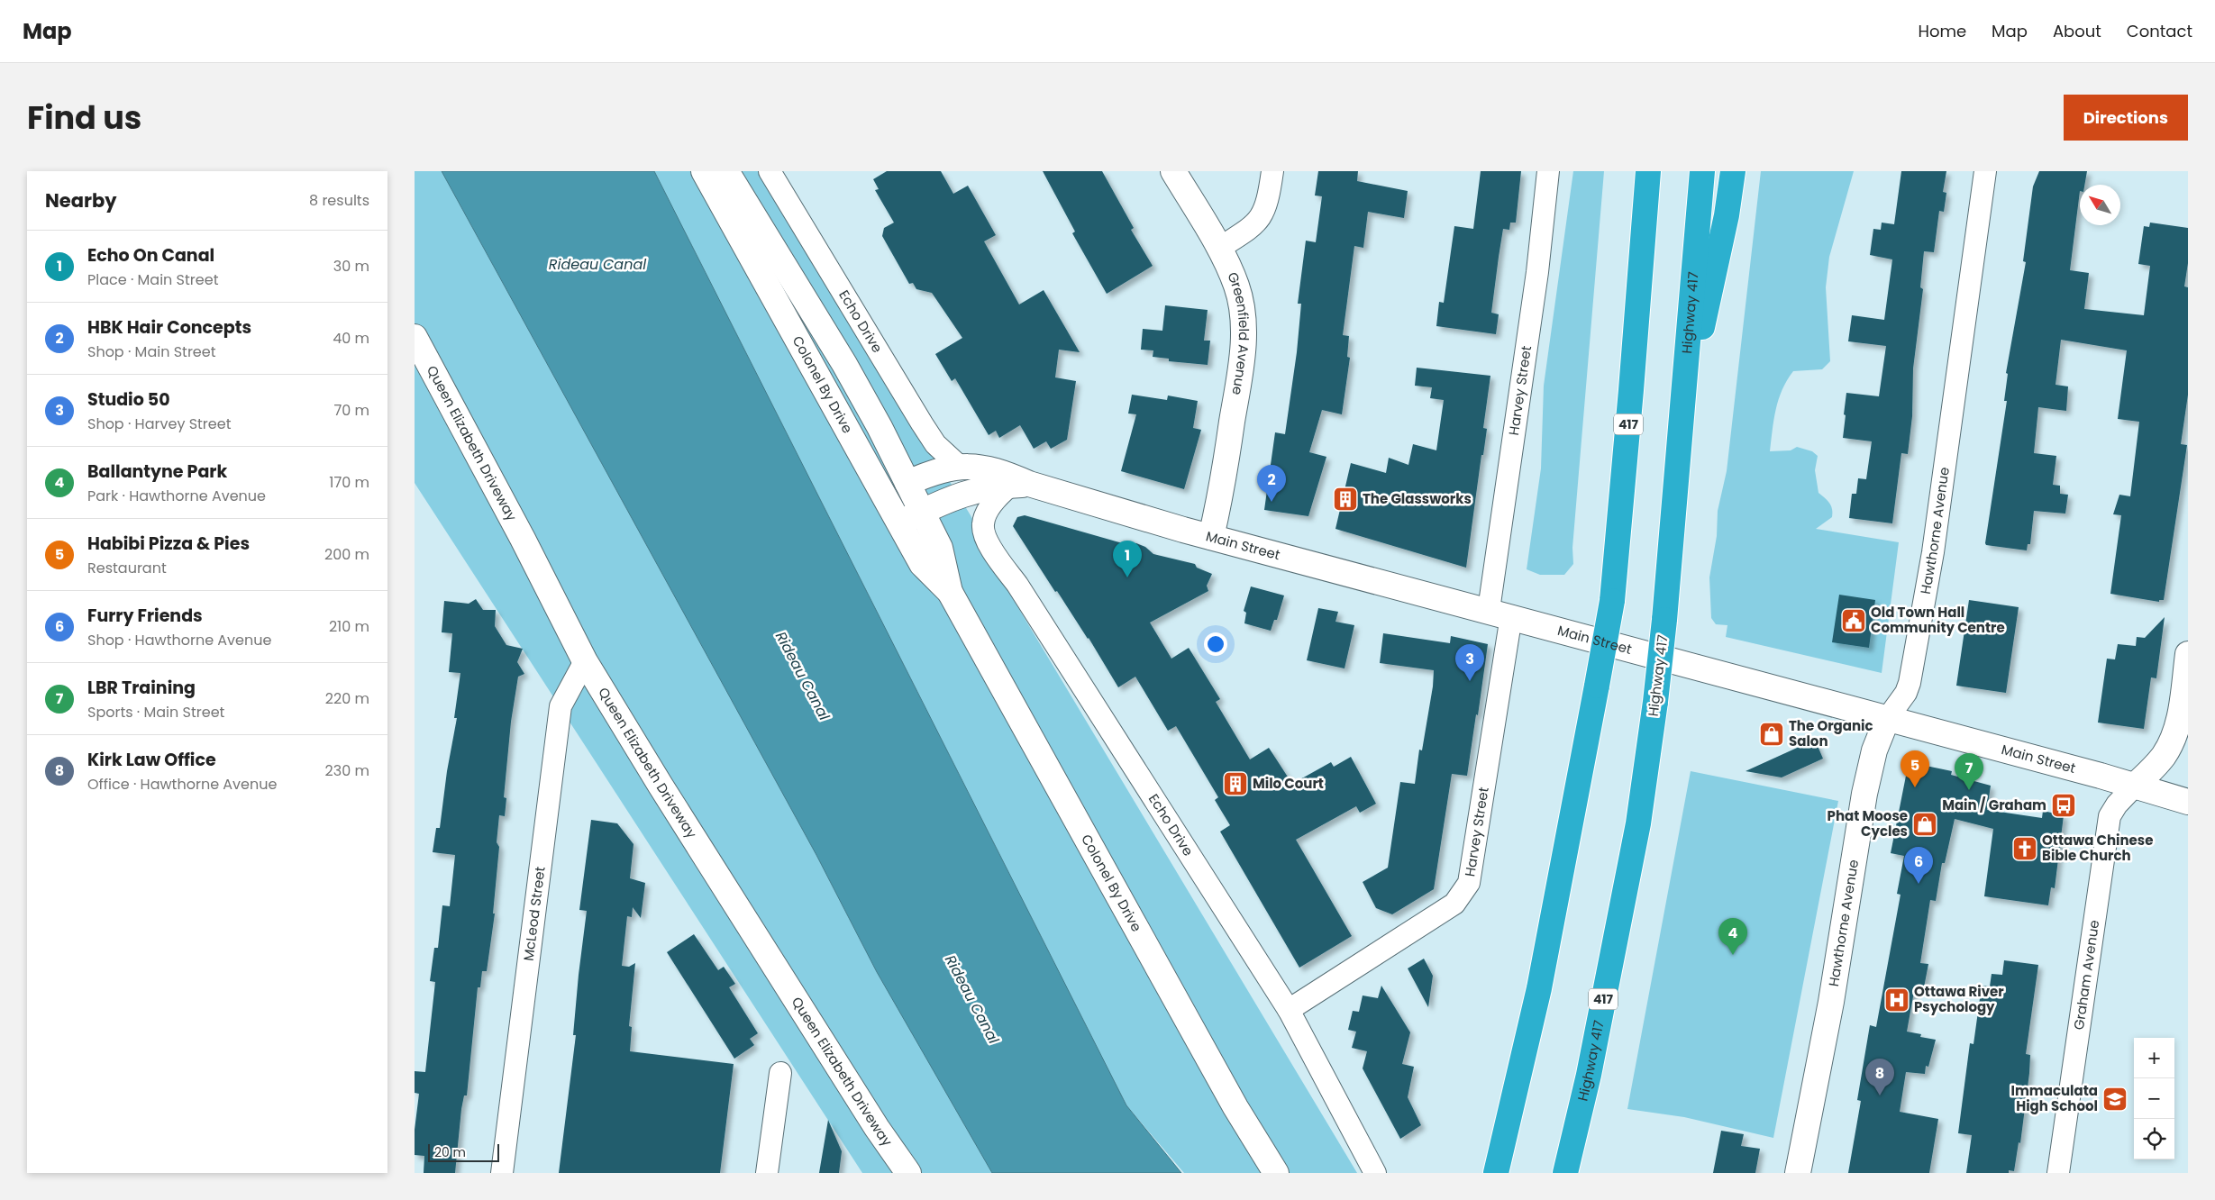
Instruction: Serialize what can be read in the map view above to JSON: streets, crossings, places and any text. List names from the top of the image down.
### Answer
{
  "streets": {
    "highway": ["Highway 417", "417"],
    "main road": [
      "Greenfield Avenue",
      "Colonel By Drive",
      "Queen Elizabeth Driveway",
      "Hawthorne Avenue",
      "Main Street"
    ],
    "street": [
      "Echo Drive",
      "Harvey Street",
      "McLeod Street",
      "Graham Avenue"
    ]
  },
  "crossings": [
    ["Echo Drive", "Harvey Street"],
    ["Echo Drive", "Main Street"],
    ["Greenfield Avenue", "Main Street"],
    ["Colonel By Drive", "Main Street"],
    ["Harvey Street", "Main Street"],
    ["Queen Elizabeth Driveway", "McLeod Street"],
    ["Hawthorne Avenue", "Main Street"],
    ["Main Street", "Graham Avenue"]
  ],
  "water": ["Rideau Canal"],
  "places": {
    "building": ["The Glassworks", "Milo Court"],
    "public building": ["Old Town Hall Community Centre"],
    "shop": ["The Organic Salon", "Phat Moose Cycles"],
    "bus stop": ["Main / Graham"],
    "church": ["Ottawa Chinese Bible Church"],
    "hospital": ["Ottawa River Psychology"],
    "school or university": ["Immaculata High School"]
  },
  "scale_bar": "20 m",
  "north": "top left",
  "page": {
    "header": "Map",
    "nav": [
      "Home",
      "Map",
      "About",
      "Contact"
    ],
    "title": "Find us",
    "buttons": "Directions",
    "heading": ["Nearby", "8 results"],
    "list": [
      {
        "mark": "1",
        "name": "Echo On Canal",
        "note": "Place · Main Street",
        "value": "30 m"
      },
      {
        "mark": "2",
        "name": "HBK Hair Concepts",
        "note": "Shop · Main Street",
        "value": "40 m"
      },
      {
        "mark": "3",
        "name": "Studio 50",
        "note": "Shop · Harvey Street",
        "value": "70 m"
      },
      {
        "mark": "4",
        "name": "Ballantyne Park",
        "note": "Park · Hawthorne Avenue",
        "value": "170 m"
      },
      {
        "mark": "5",
        "name": "Habibi Pizza & Pies",
        "note": "Restaurant",
        "value": "200 m"
      },
      {
        "mark": "6",
        "name": "Furry Friends",
        "note": "Shop · Hawthorne Avenue",
        "value": "210 m"
      },
      {
        "mark": "7",
        "name": "LBR Training",
        "note": "Sports · Main Street",
        "value": "220 m"
      },
      {
        "mark": "8",
        "name": "Kirk Law Office",
        "note": "Office · Hawthorne Avenue",
        "value": "230 m"
      }
    ],
    "pins": [
      "2",
      "1",
      "3",
      "5",
      "7",
      "6",
      "4",
      "8"
    ],
    "map_buttons": ["+", "−"],
    "scale": "20 m"
  }
}
